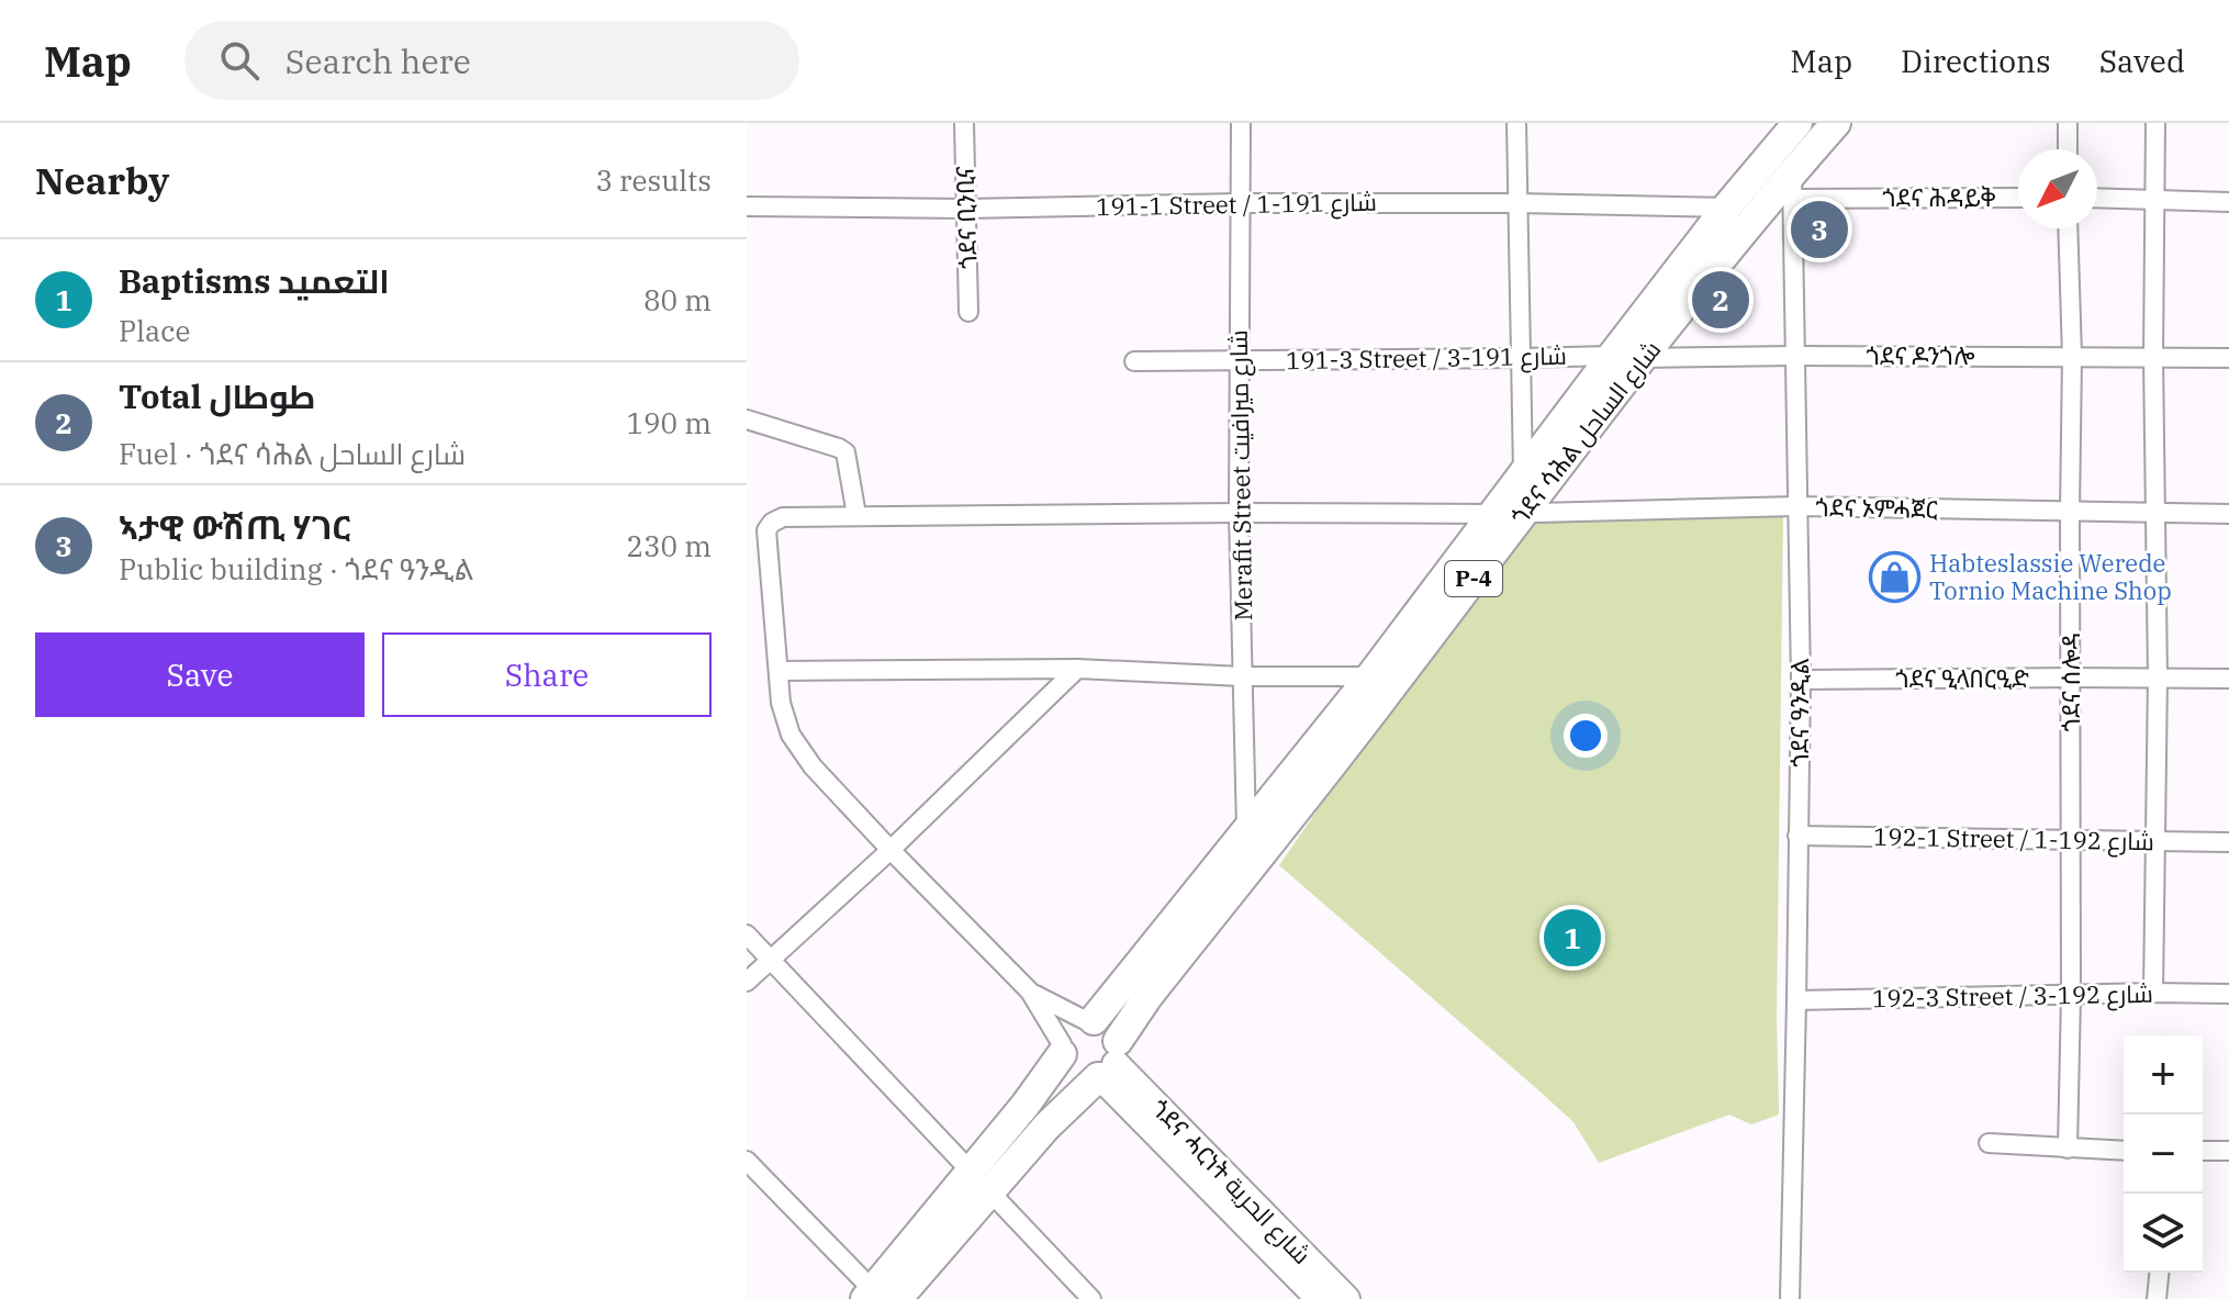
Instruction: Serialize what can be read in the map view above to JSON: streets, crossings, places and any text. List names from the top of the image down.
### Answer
{
  "streets": {
    "highway": ["ጎደና ሳሕል شارع الساحل", "P-4"],
    "main road": ["ጎደና ሓርነት شارع الحرية"],
    "street": [
      "ጎደና ሕዳይቅ",
      "191-1 Street / شارع 191-1",
      "ጎደና ቢንቢና",
      "ጎደና ዶንጎሎ",
      "191-3 Street / شارع 191-3",
      "Merafit Street شارع ميرافيت",
      "ጎደና ኦምሓጀር",
      "ጎደና ዒላበርዒድ",
      "ጎደና ሰሎዳ",
      "ጎደና ዓንዲል",
      "192-1 Street / شارع 192-1",
      "192-3 Street / شارع 192-3"
    ]
  },
  "crossings": [
    ["ጎደና ሕዳይቅ", "ጎደና ሳሕል شارع الساحل"],
    ["ጎደና ሕዳይቅ", "ጎደና ዓንዲል"],
    ["191-1 Street / شارع 191-1", "ጎደና ቢንቢና"],
    ["191-1 Street / شارع 191-1", "ጎደና ሳሕል شارع الساحل"],
    ["191-1 Street / شارع 191-1", "Merafit Street شارع ميرافيت"],
    ["ጎደና ዶንጎሎ", "191-3 Street / شارع 191-3"],
    ["ጎደና ዶንጎሎ", "ጎደና ሳሕል شارع الساحل"],
    ["ጎደና ዶንጎሎ", "ጎደና ሰሎዳ"],
    ["ጎደና ዶንጎሎ", "ጎደና ዓንዲል"],
    ["191-3 Street / شارع 191-3", "ጎደና ሳሕል شارع الساحل"],
    ["191-3 Street / شارع 191-3", "Merafit Street شارع ميرافيت"],
    ["ጎደና ሳሕል شارع الساحل", "Merafit Street شارع ميرافيت"],
    ["ጎደና ሳሕል شارع الساحل", "ጎደና ኦምሓጀር"],
    ["ጎደና ሳሕል شارع الساحل", "ጎደና ዓንዲል"],
    ["ጎደና ሳሕል شارع الساحل", "ጎደና ሓርነት شارع الحرية"],
    ["Merafit Street شارع ميرافيت", "ጎደና ኦምሓጀር"],
    ["ጎደና ኦምሓጀር", "ጎደና ሰሎዳ"],
    ["ጎደና ኦምሓጀር", "ጎደና ዓንዲል"],
    ["ጎደና ዒላበርዒድ", "ጎደና ሰሎዳ"],
    ["ጎደና ዒላበርዒድ", "ጎደና ዓንዲል"],
    ["ጎደና ሰሎዳ", "192-1 Street / شارع 192-1"],
    ["ጎደና ሰሎዳ", "192-3 Street / شارع 192-3"],
    ["ጎደና ዓንዲል", "192-1 Street / شارع 192-1"],
    ["ጎደና ዓንዲል", "192-3 Street / شارع 192-3"]
  ],
  "places": {
    "shop": ["Habteslassie Werede Tornio Machine Shop"]
  },
  "north": "bottom left",
  "page": {
    "header": "Map",
    "search": "Search here",
    "nav": ["Map", "Directions", "Saved"],
    "heading": ["Nearby", "3 results"],
    "pins": ["3", "2", "1"],
    "list": [
      {
        "mark": "1",
        "name": "Baptisms التعميد",
        "note": "Place",
        "value": "80 m"
      },
      {
        "mark": "2",
        "name": "Total طوطال",
        "note": "Fuel · ጎደና ሳሕል شارع الساحل",
        "value": "190 m"
      },
      {
        "mark": "3",
        "name": "ኣታዊ ውሽጢ ሃገር",
        "note": "Public building · ጎደና ዓንዲል",
        "value": "230 m"
      }
    ],
    "buttons": ["Save", "Share"],
    "map_buttons": ["+", "−"]
  }
}
